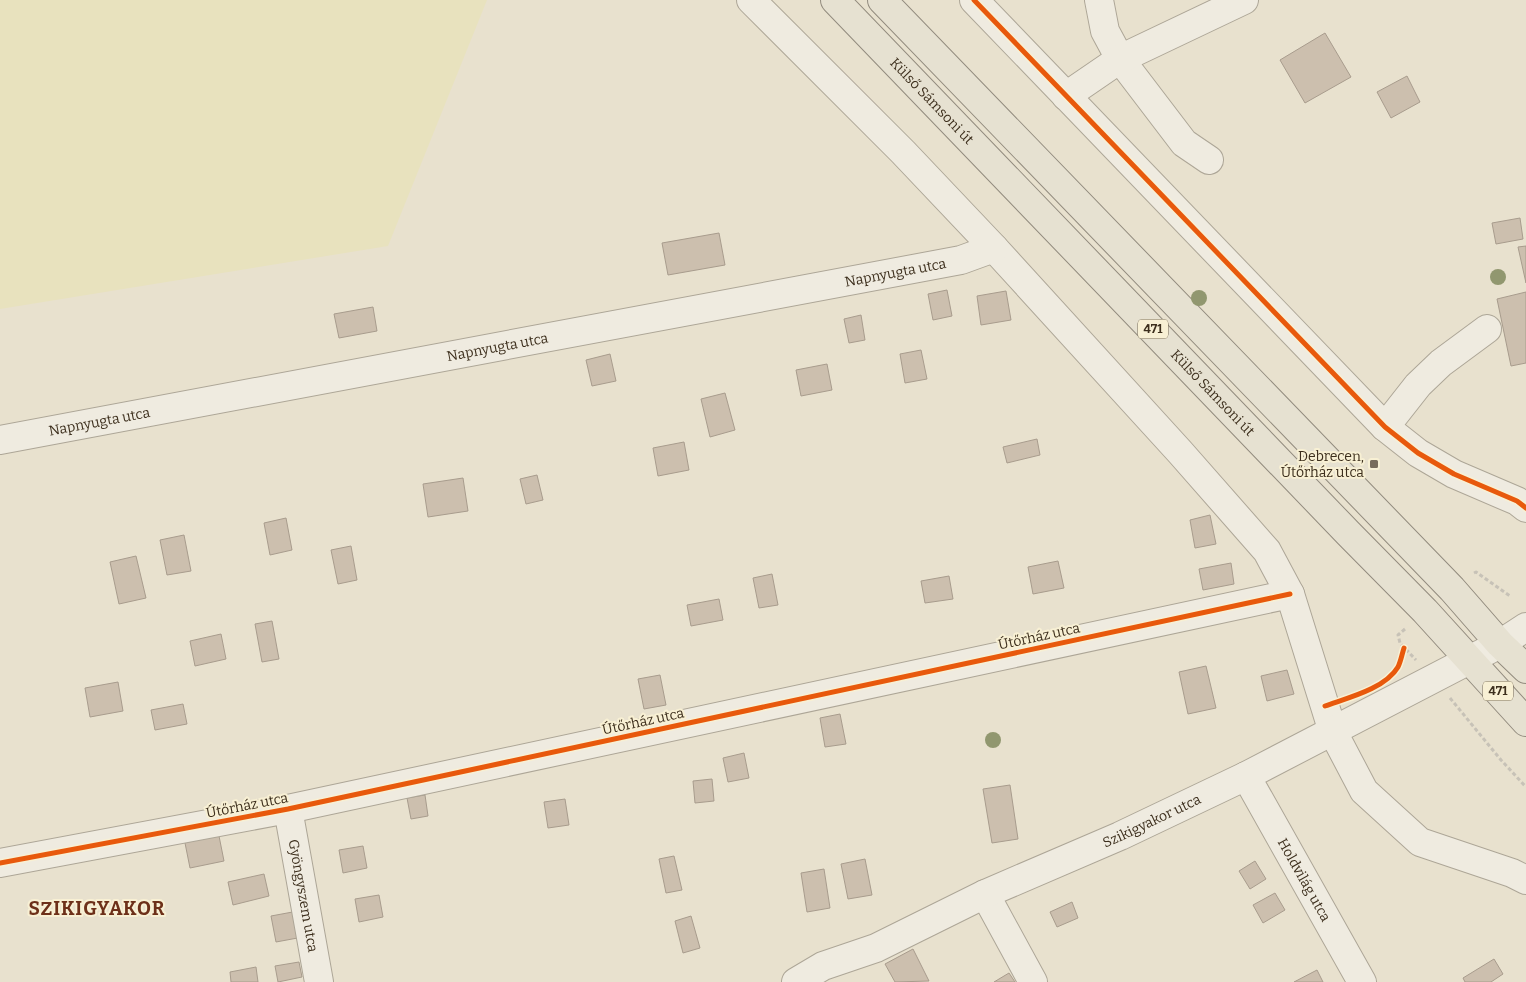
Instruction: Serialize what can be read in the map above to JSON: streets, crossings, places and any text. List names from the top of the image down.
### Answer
{
  "streets": {
    "main road": ["Külső Sámsoni út", "471"],
    "street": [
      "Napnyugta utca",
      "Útőrház utca",
      "Szikigyakor utca",
      "Holdvilág utca",
      "Gyöngyszem utca"
    ]
  },
  "crossings": [
    ["Külső Sámsoni út", "Szikigyakor utca"],
    ["471", "Szikigyakor utca"],
    ["Útőrház utca", "Gyöngyszem utca"],
    ["Szikigyakor utca", "Holdvilág utca"]
  ],
  "districts": ["SZIKIGYAKOR"],
  "places": {
    "transit": ["Debrecen, Útőrház utca"]
  }
}
